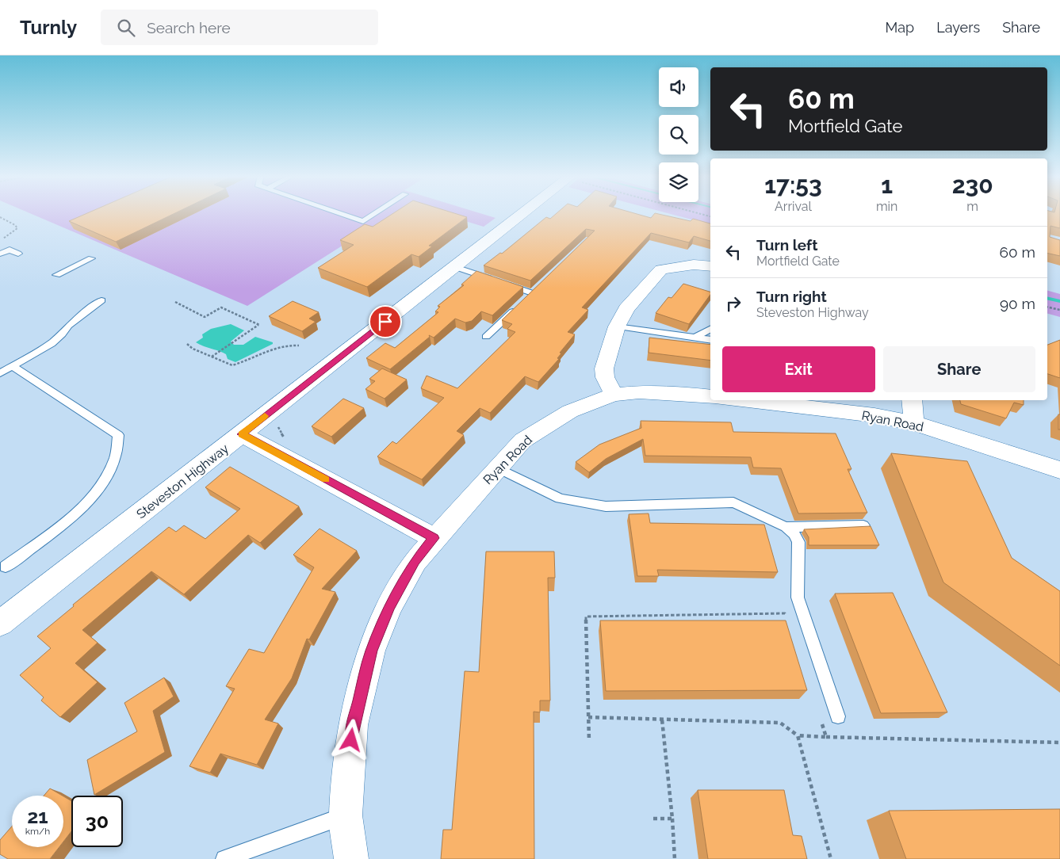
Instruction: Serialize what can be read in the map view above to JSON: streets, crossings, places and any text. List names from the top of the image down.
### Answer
{
  "streets": {
    "street": ["Ryan Road", "Steveston Highway"]
  },
  "page": {
    "header": "Turnly",
    "search": "Search here",
    "nav": ["Map", "Layers", "Share"],
    "turn": ["60 m", "Mortfield Gate"],
    "eta": [
      "17:53",
      "Arrival",
      "1",
      "min",
      "230",
      "m"
    ],
    "list": [
      {
        "name": "Turn left",
        "note": "Mortfield Gate",
        "value": "60 m"
      },
      {
        "name": "Turn right",
        "note": "Steveston Highway",
        "value": "90 m"
      }
    ],
    "buttons": ["Exit", "Share"],
    "speed": "21 km/h",
    "limit": "30"
  }
}
